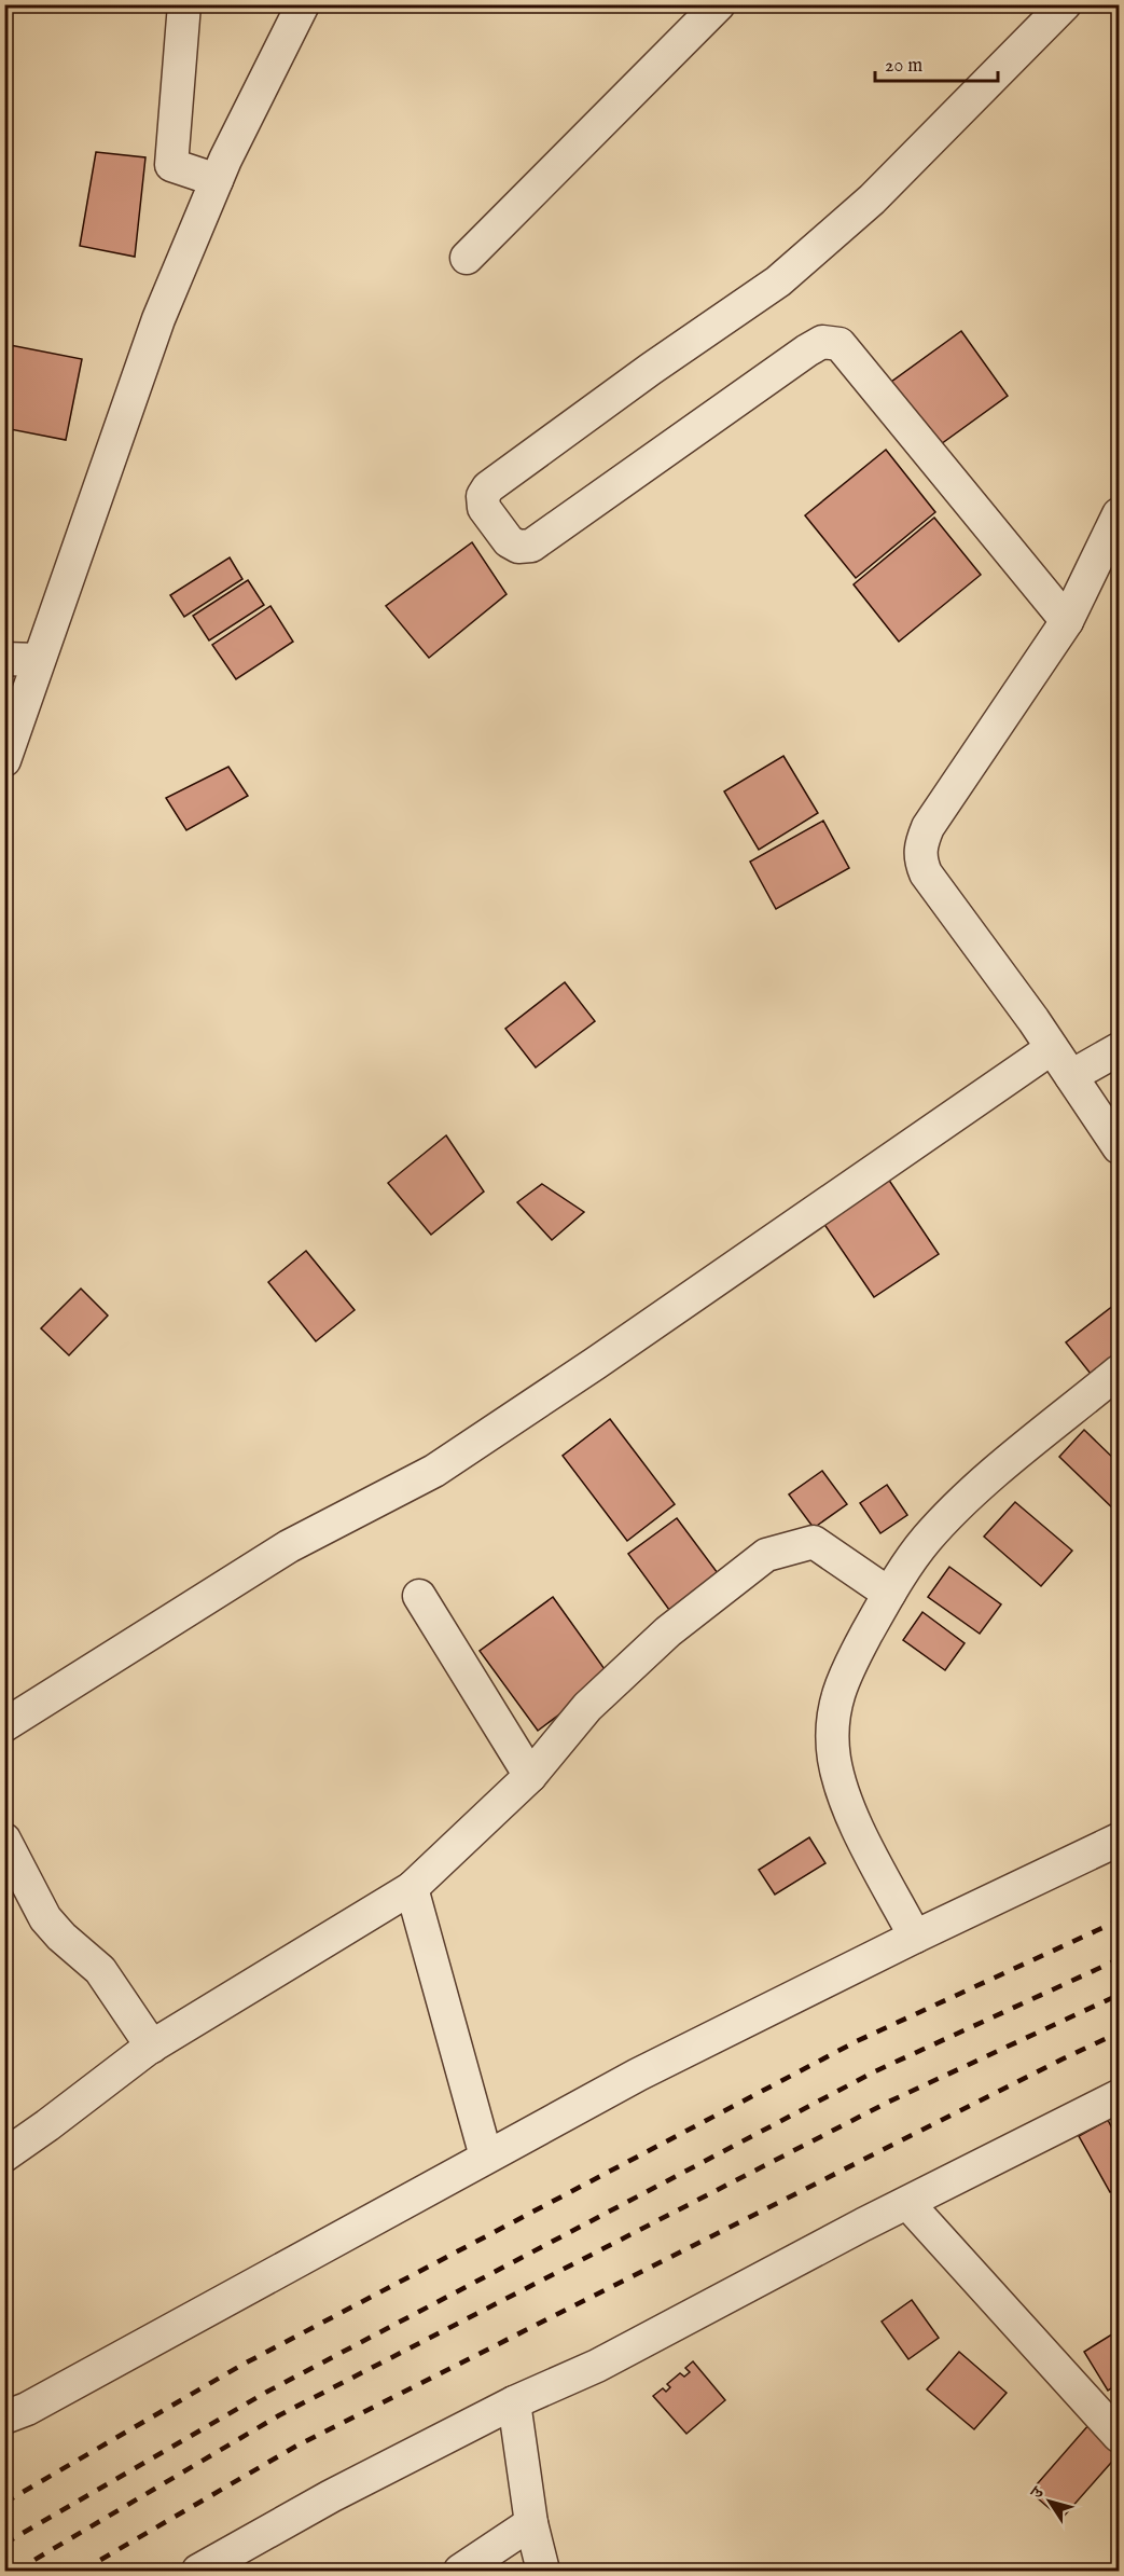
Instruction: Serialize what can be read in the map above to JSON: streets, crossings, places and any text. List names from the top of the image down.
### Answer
{
  "scale_bar": "20 m",
  "north": "top left"
}
